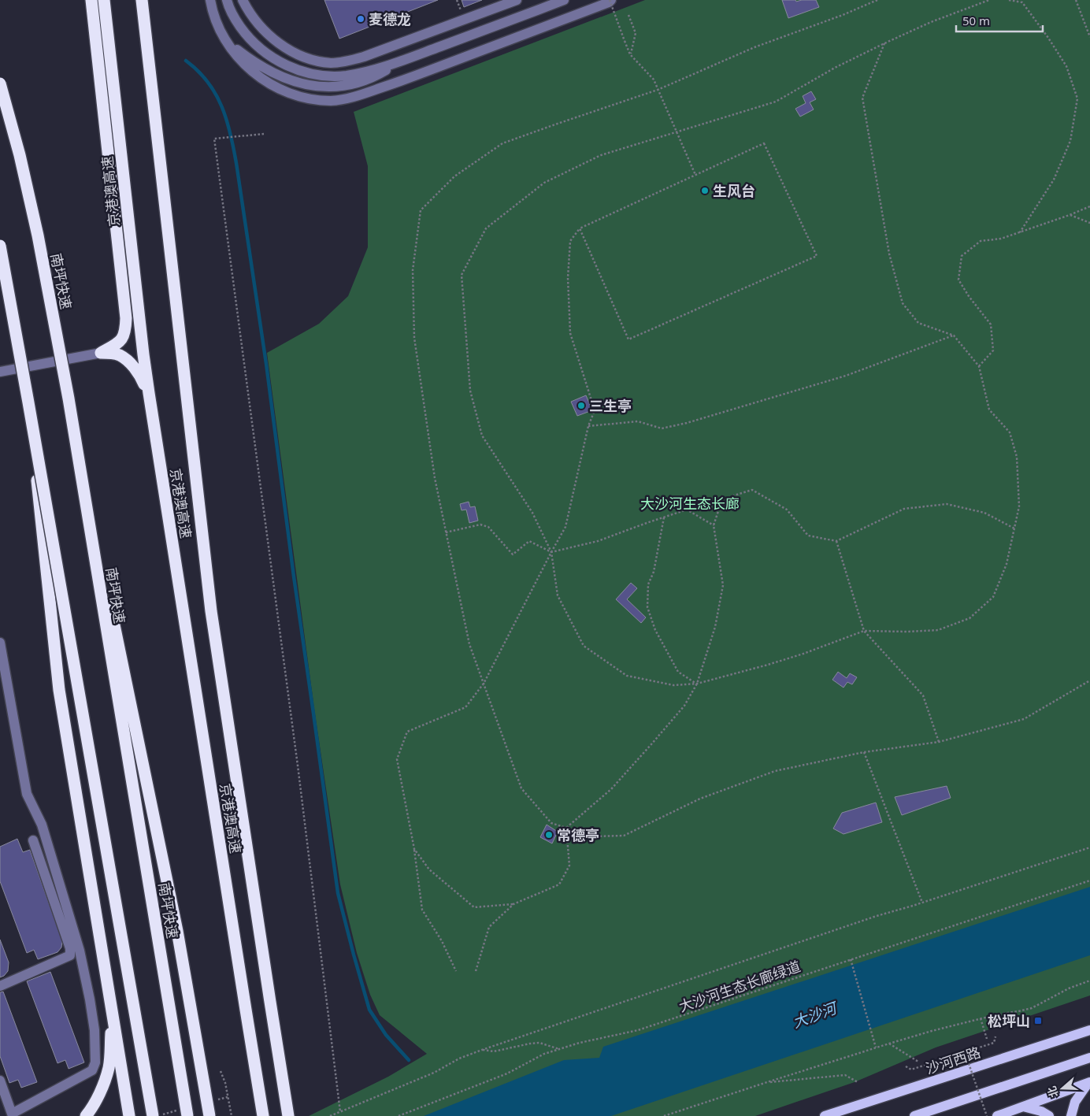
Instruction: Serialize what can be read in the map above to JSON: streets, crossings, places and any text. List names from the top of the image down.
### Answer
{
  "streets": {
    "highway": ["京港澳高速", "南坪快速"],
    "main road": ["沙河西路"],
    "path": ["大沙河生态长廊绿道"]
  },
  "water": ["大沙河"],
  "parks": ["大沙河生态长廊"],
  "places": {
    "other": [
      "麦德龙",
      "生风台",
      "三生亭",
      "常德亭"
    ],
    "transit": ["松坪山"]
  },
  "scale_bar": "50 m",
  "north": "left"
}
